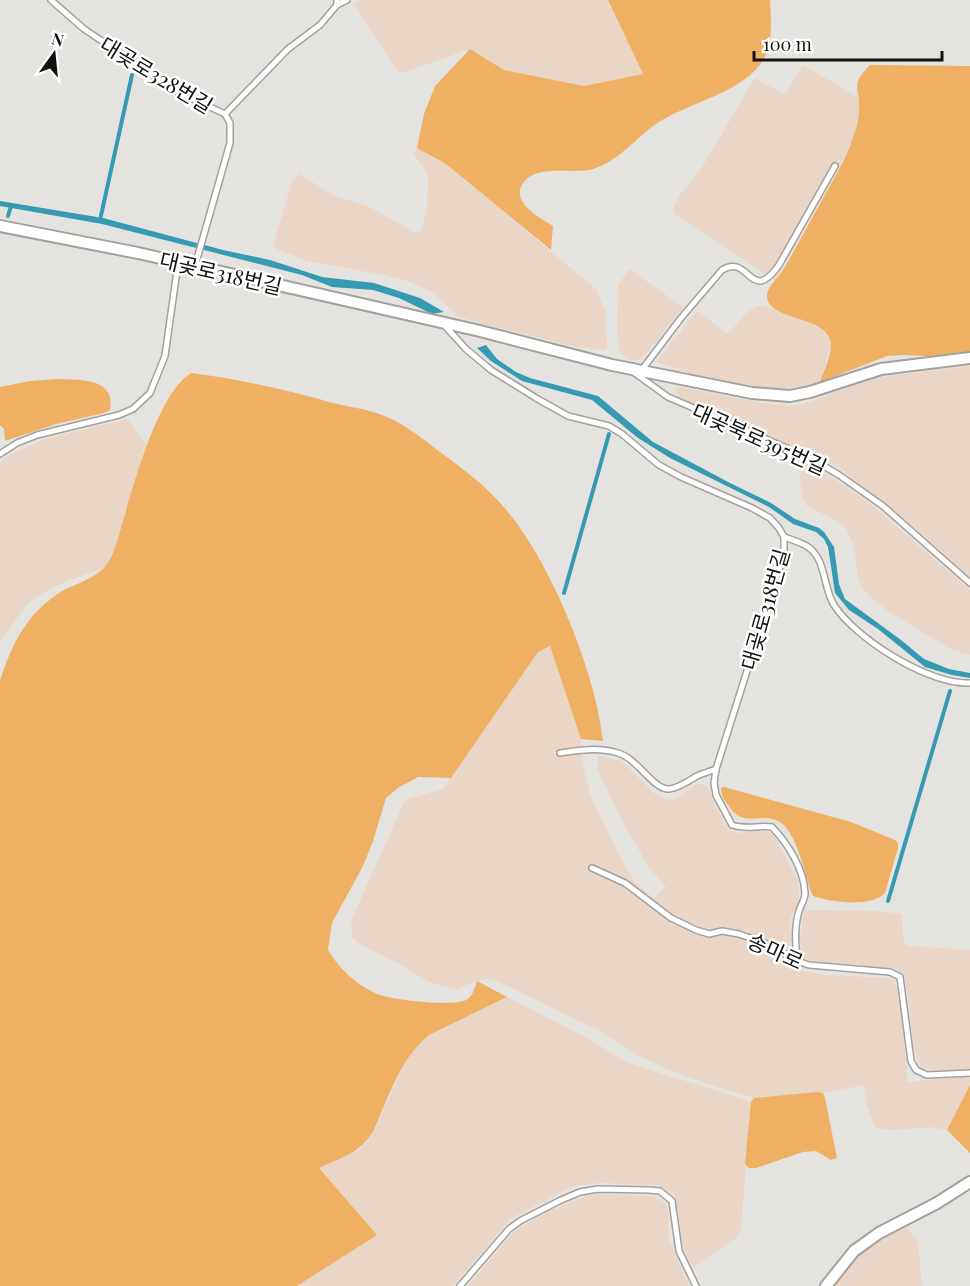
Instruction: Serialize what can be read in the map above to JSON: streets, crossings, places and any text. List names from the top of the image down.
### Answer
{
  "streets": {
    "street": ["대곶로318번길"],
    "lane": ["대곶로328번길", "대곶북로395번길", "송마로"]
  },
  "crossings": [
    ["대곶로328번길", "대곶로318번길"],
    ["대곶로318번길", "대곶북로395번길"],
    ["대곶로318번길", "송마로"]
  ],
  "scale_bar": "100 m",
  "north": "top"
}
